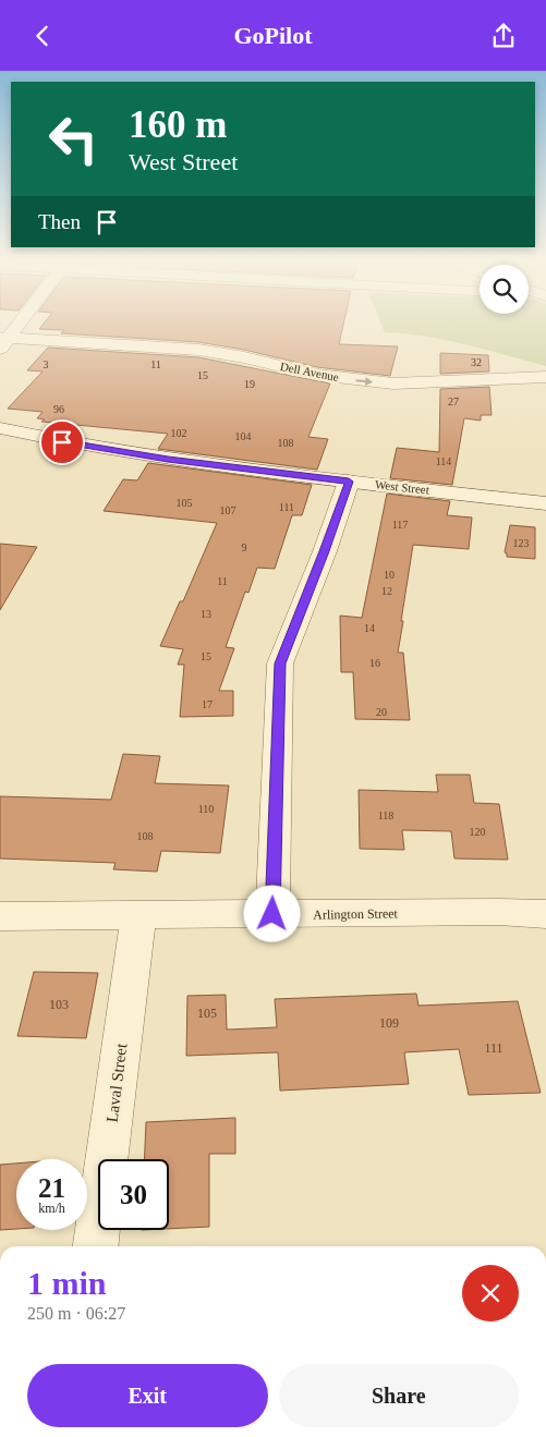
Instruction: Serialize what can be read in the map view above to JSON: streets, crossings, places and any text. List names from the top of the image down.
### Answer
{
  "streets": {
    "street": [
      "Dell Avenue",
      "West Street",
      "Arlington Street",
      "Laval Street"
    ]
  },
  "crossings": [
    ["Arlington Street", "Laval Street"]
  ],
  "one_way": ["Dell Avenue"],
  "house_numbers": [
    "32",
    "3",
    "11",
    "15",
    "19",
    "27",
    "96",
    "102",
    "104",
    "108",
    "114",
    "105",
    "111",
    "107",
    "117",
    "123",
    "9",
    "10",
    "11",
    "12",
    "13",
    "14",
    "15",
    "16",
    "17",
    "20",
    "110",
    "118",
    "120",
    "108",
    "103",
    "105",
    "109",
    "111"
  ],
  "page": {
    "header": "GoPilot",
    "turn": ["160 m", "West Street"],
    "then": "Then",
    "speed": "21 km/h",
    "limit": "30",
    "heading": ["1 min", "250 m · 06:27"],
    "buttons": ["Exit", "Share"]
  }
}
